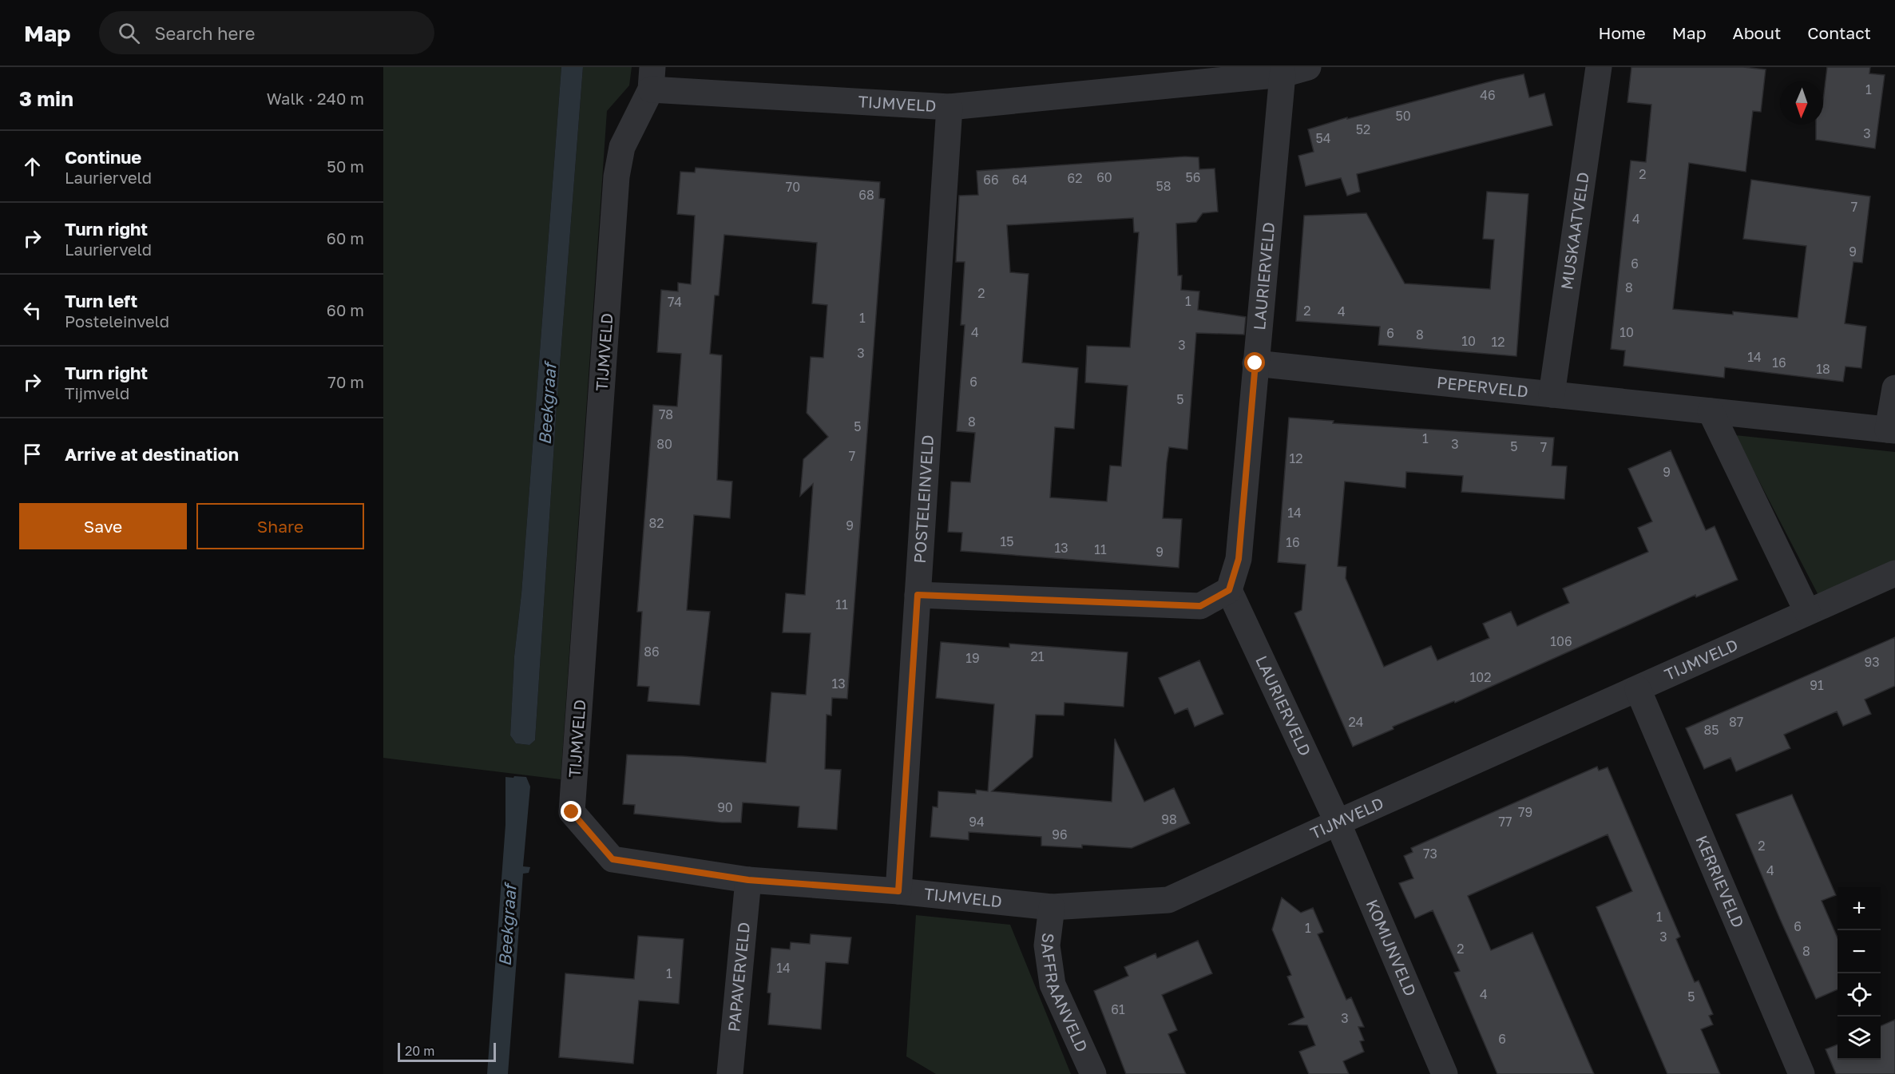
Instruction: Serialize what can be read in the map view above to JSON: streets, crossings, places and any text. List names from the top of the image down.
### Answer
{
  "streets": {
    "street": [
      "TIJMVELD",
      "MUSKAATVELD",
      "LAURIERVELD",
      "PEPERVELD",
      "POSTELEINVELD",
      "KERRIEVELD",
      "KOMIJNVELD",
      "PAPAVERVELD",
      "SAFFRAANVELD"
    ]
  },
  "crossings": [
    ["TIJMVELD", "LAURIERVELD"],
    ["TIJMVELD", "POSTELEINVELD"],
    ["TIJMVELD", "KERRIEVELD"],
    ["TIJMVELD", "KOMIJNVELD"],
    ["TIJMVELD", "PAPAVERVELD"],
    ["TIJMVELD", "SAFFRAANVELD"],
    ["MUSKAATVELD", "PEPERVELD"],
    ["LAURIERVELD", "PEPERVELD"],
    ["LAURIERVELD", "KOMIJNVELD"]
  ],
  "water": ["Beekgraaf"],
  "house_numbers": [
    "1",
    "46",
    "50",
    "52",
    "3",
    "54",
    "2",
    "60",
    "56",
    "62",
    "66",
    "64",
    "58",
    "70",
    "68",
    "7",
    "4",
    "9",
    "6",
    "8",
    "2",
    "1",
    "74",
    "2",
    "4",
    "1",
    "4",
    "10",
    "6",
    "8",
    "10",
    "12",
    "3",
    "3",
    "14",
    "16",
    "18",
    "6",
    "5",
    "78",
    "8",
    "5",
    "1",
    "80",
    "3",
    "5",
    "7",
    "7",
    "12",
    "9",
    "14",
    "82",
    "9",
    "15",
    "16",
    "13",
    "11",
    "9",
    "11",
    "106",
    "86",
    "21",
    "19",
    "93",
    "102",
    "13",
    "91",
    "24",
    "87",
    "85",
    "90",
    "79",
    "98",
    "94",
    "77",
    "96",
    "2",
    "73",
    "4",
    "1",
    "6",
    "1",
    "3",
    "2",
    "8",
    "14",
    "1",
    "4",
    "5",
    "61",
    "3",
    "6"
  ],
  "scale_bar": "20 m",
  "north": "bottom",
  "page": {
    "header": "Map",
    "search": "Search here",
    "nav": [
      "Home",
      "Map",
      "About",
      "Contact"
    ],
    "heading": ["3 min", "Walk · 240 m"],
    "list": [
      ["Continue", "Laurierveld", "50 m"],
      ["Turn right", "Laurierveld", "60 m"],
      ["Turn left", "Posteleinveld", "60 m"],
      ["Turn right", "Tijmveld", "70 m"],
      "Arrive at destination"
    ],
    "buttons": ["Save", "Share"],
    "map_buttons": ["+", "−"],
    "scale": "20 m"
  }
}
